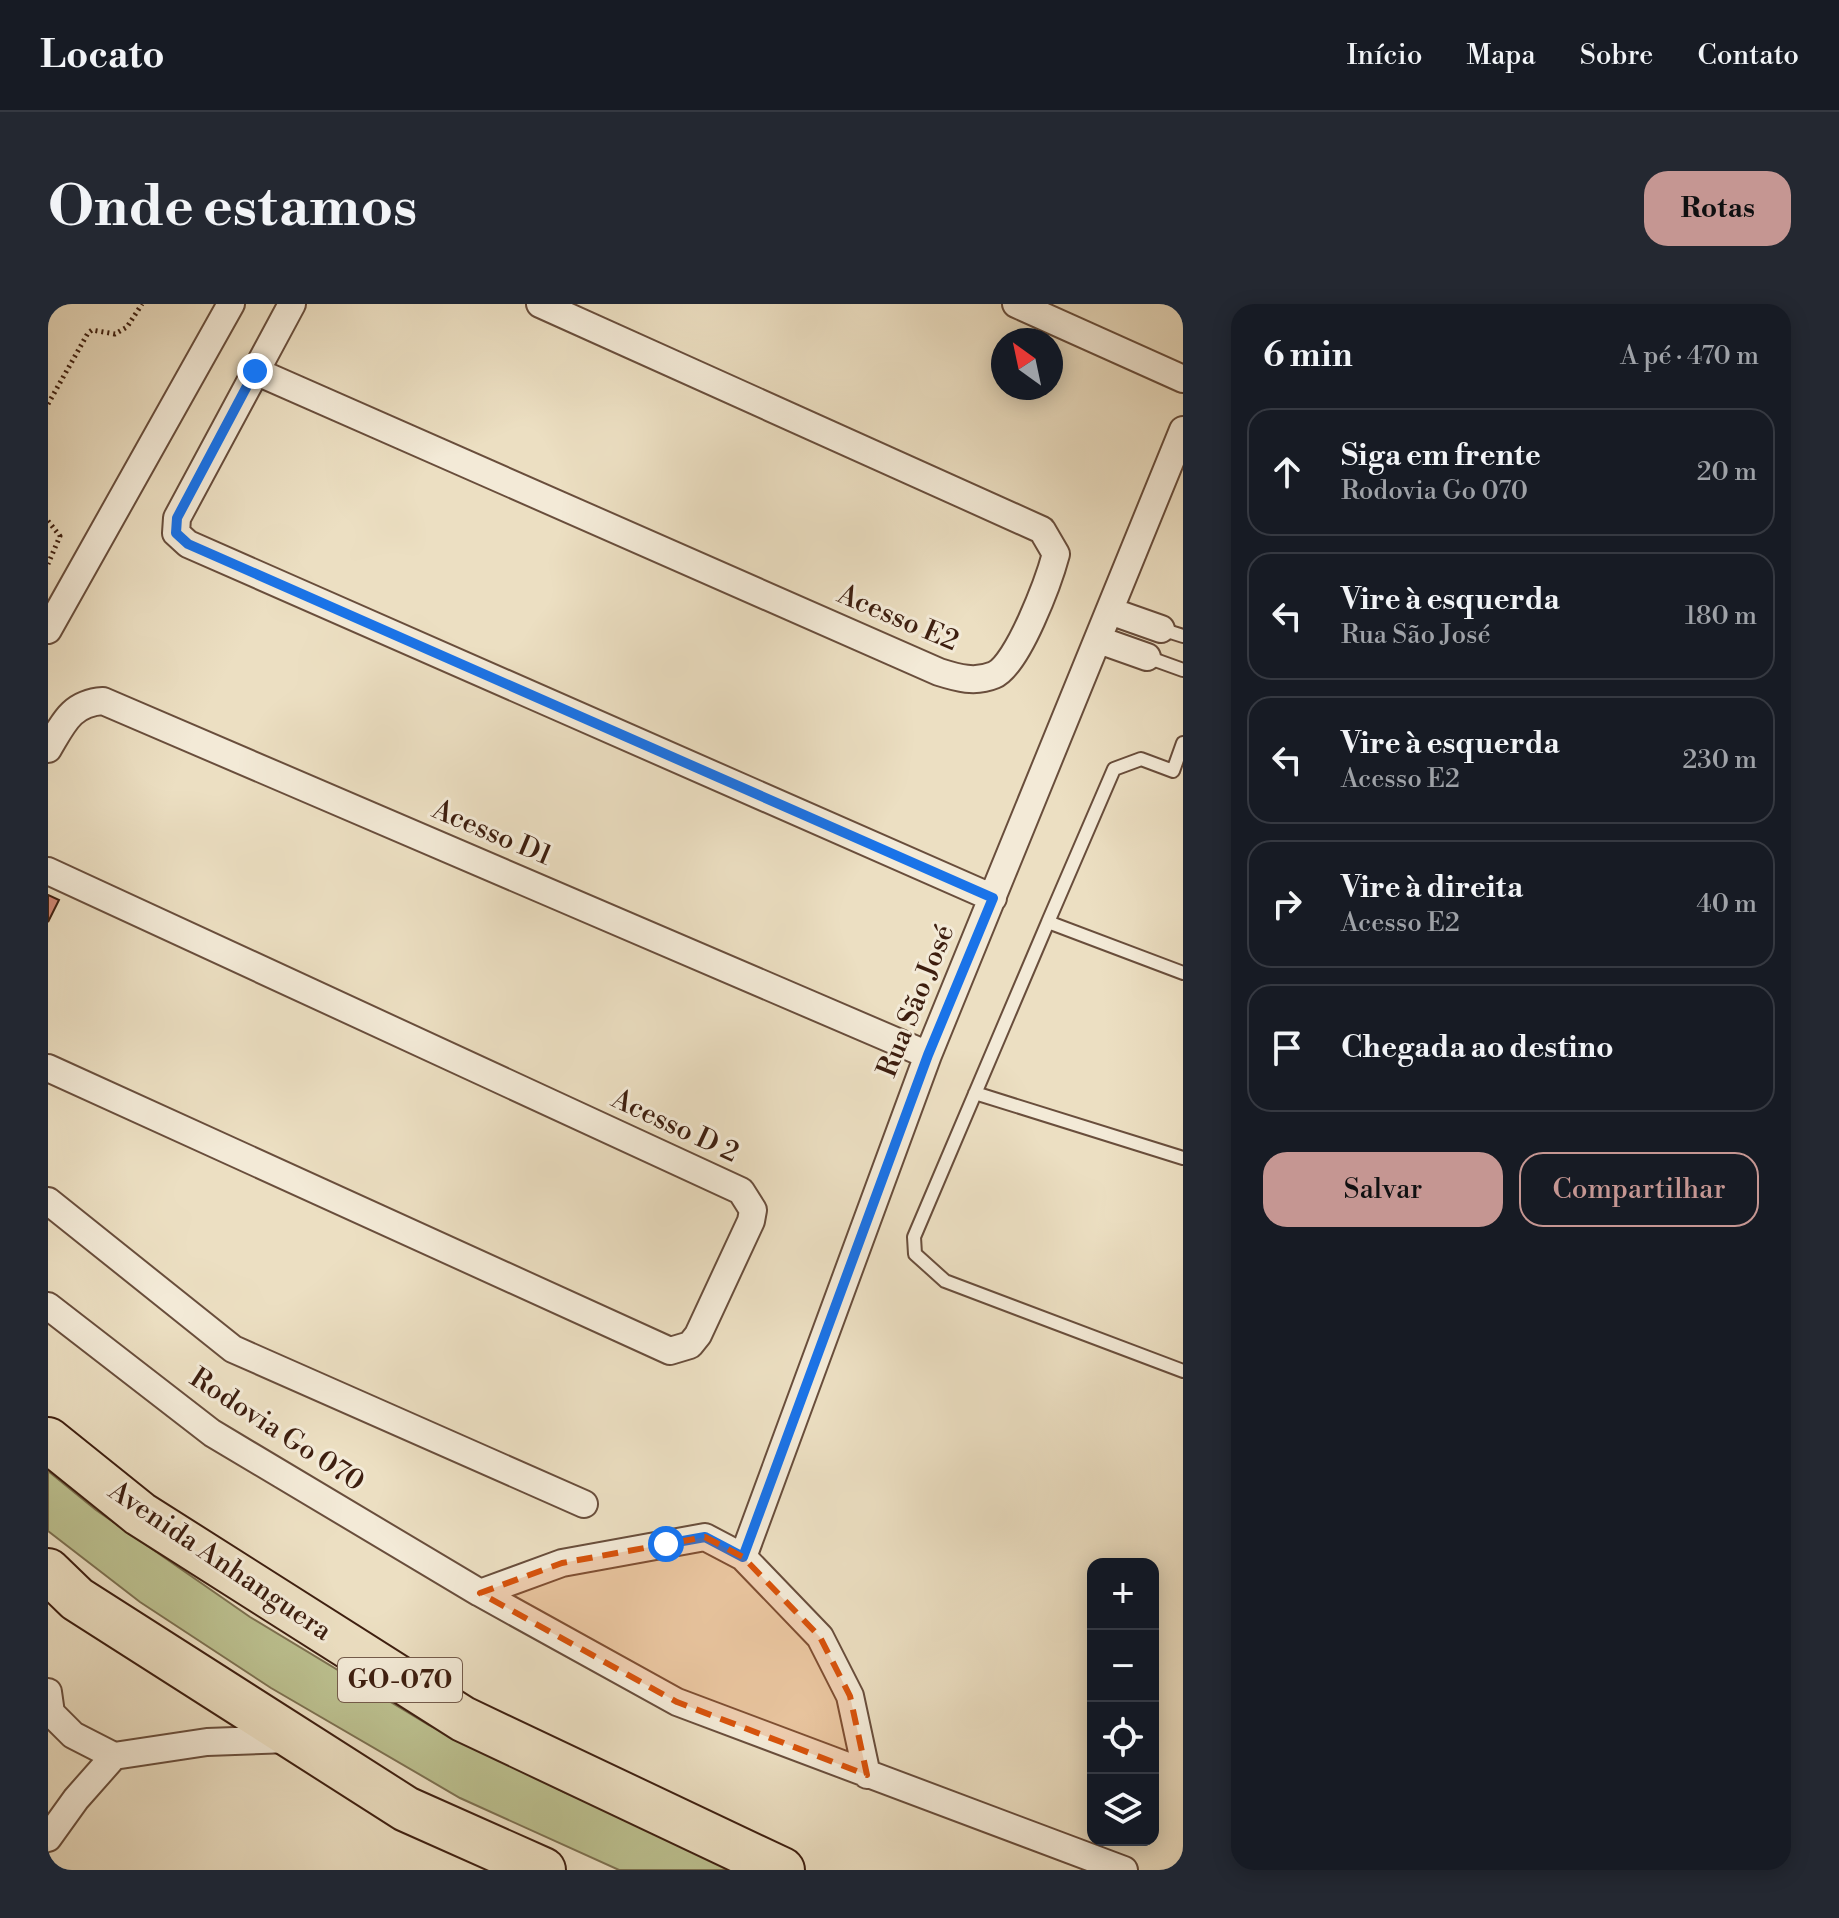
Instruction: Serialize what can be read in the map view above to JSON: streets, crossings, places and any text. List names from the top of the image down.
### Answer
{
  "streets": {
    "highway": ["Avenida Anhanguera", "GO-070"],
    "street": [
      "Acesso E2",
      "Acesso D1",
      "Rua São José",
      "Acesso D 2",
      "Rodovia Go 070"
    ]
  },
  "crossings": [
    ["Acesso D1", "Rua São José"]
  ],
  "north": "top left",
  "page": {
    "header": "Locato",
    "nav": [
      "Início",
      "Mapa",
      "Sobre",
      "Contato"
    ],
    "buttons": [
      "Rotas",
      ["Salvar", "Compartilhar"]
    ],
    "title": "Onde estamos",
    "heading": ["6 min", "A pé · 470 m"],
    "list": [
      ["Siga em frente", "Rodovia Go 070", "20 m"],
      ["Vire à esquerda", "Rua São José", "180 m"],
      ["Vire à esquerda", "Acesso E2", "230 m"],
      ["Vire à direita", "Acesso E2", "40 m"],
      "Chegada ao destino"
    ],
    "map_buttons": ["+", "−"]
  }
}
